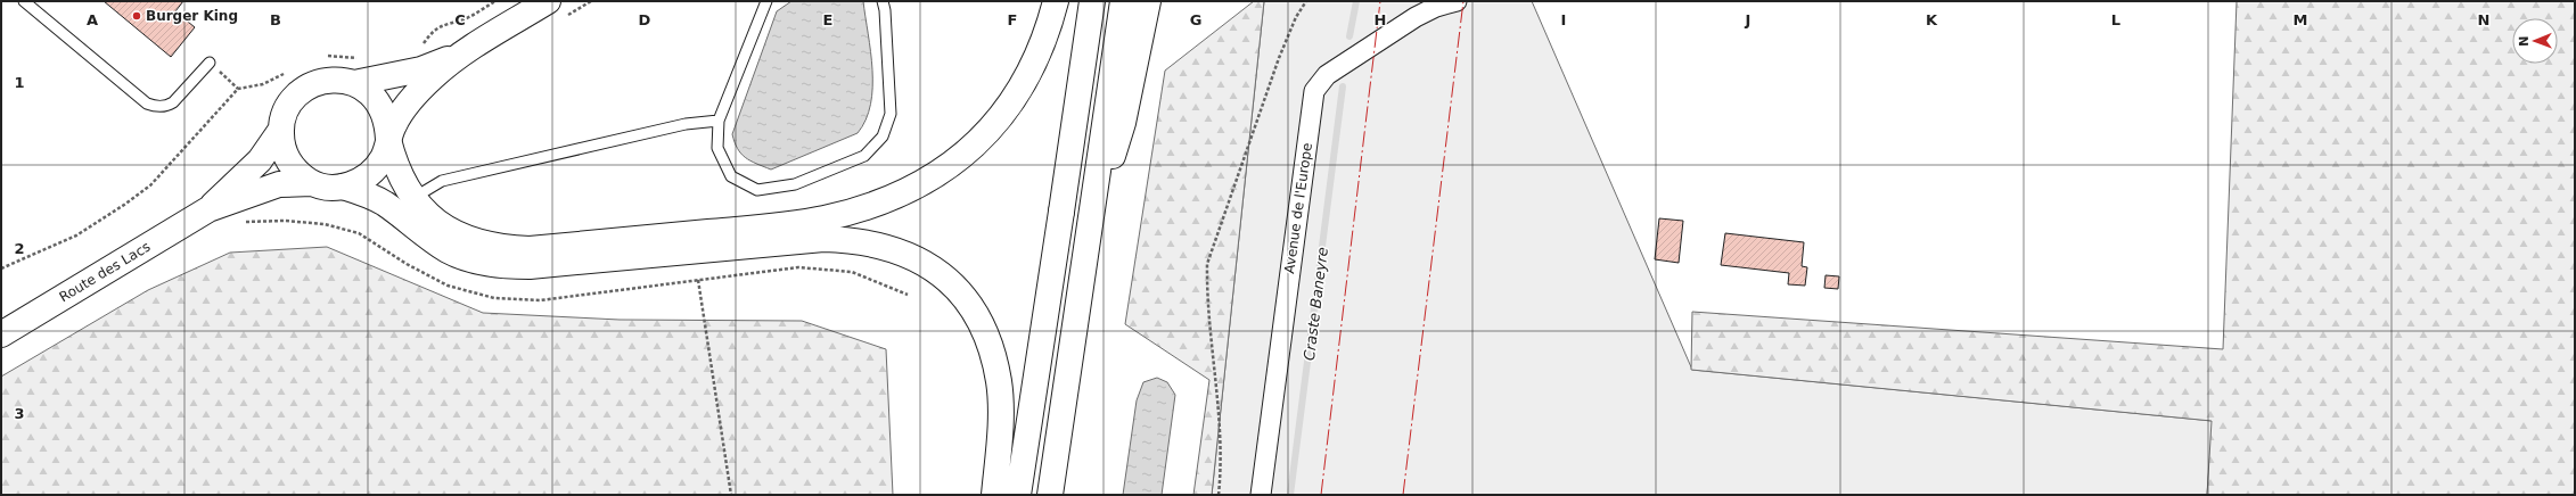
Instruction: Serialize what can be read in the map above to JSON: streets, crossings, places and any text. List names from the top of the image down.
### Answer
{
  "streets": {
    "main road": ["Route des Lacs"],
    "street": ["Avenue de l'Europe"]
  },
  "water": ["Craste Baneyre"],
  "places": ["Burger King"],
  "north": "left",
  "grid": {
    "columns": [
      "A",
      "B",
      "C",
      "D",
      "E",
      "F",
      "G",
      "H",
      "I",
      "J",
      "K",
      "L",
      "M",
      "N"
    ],
    "rows": ["1", "2", "3"]
  }
}
